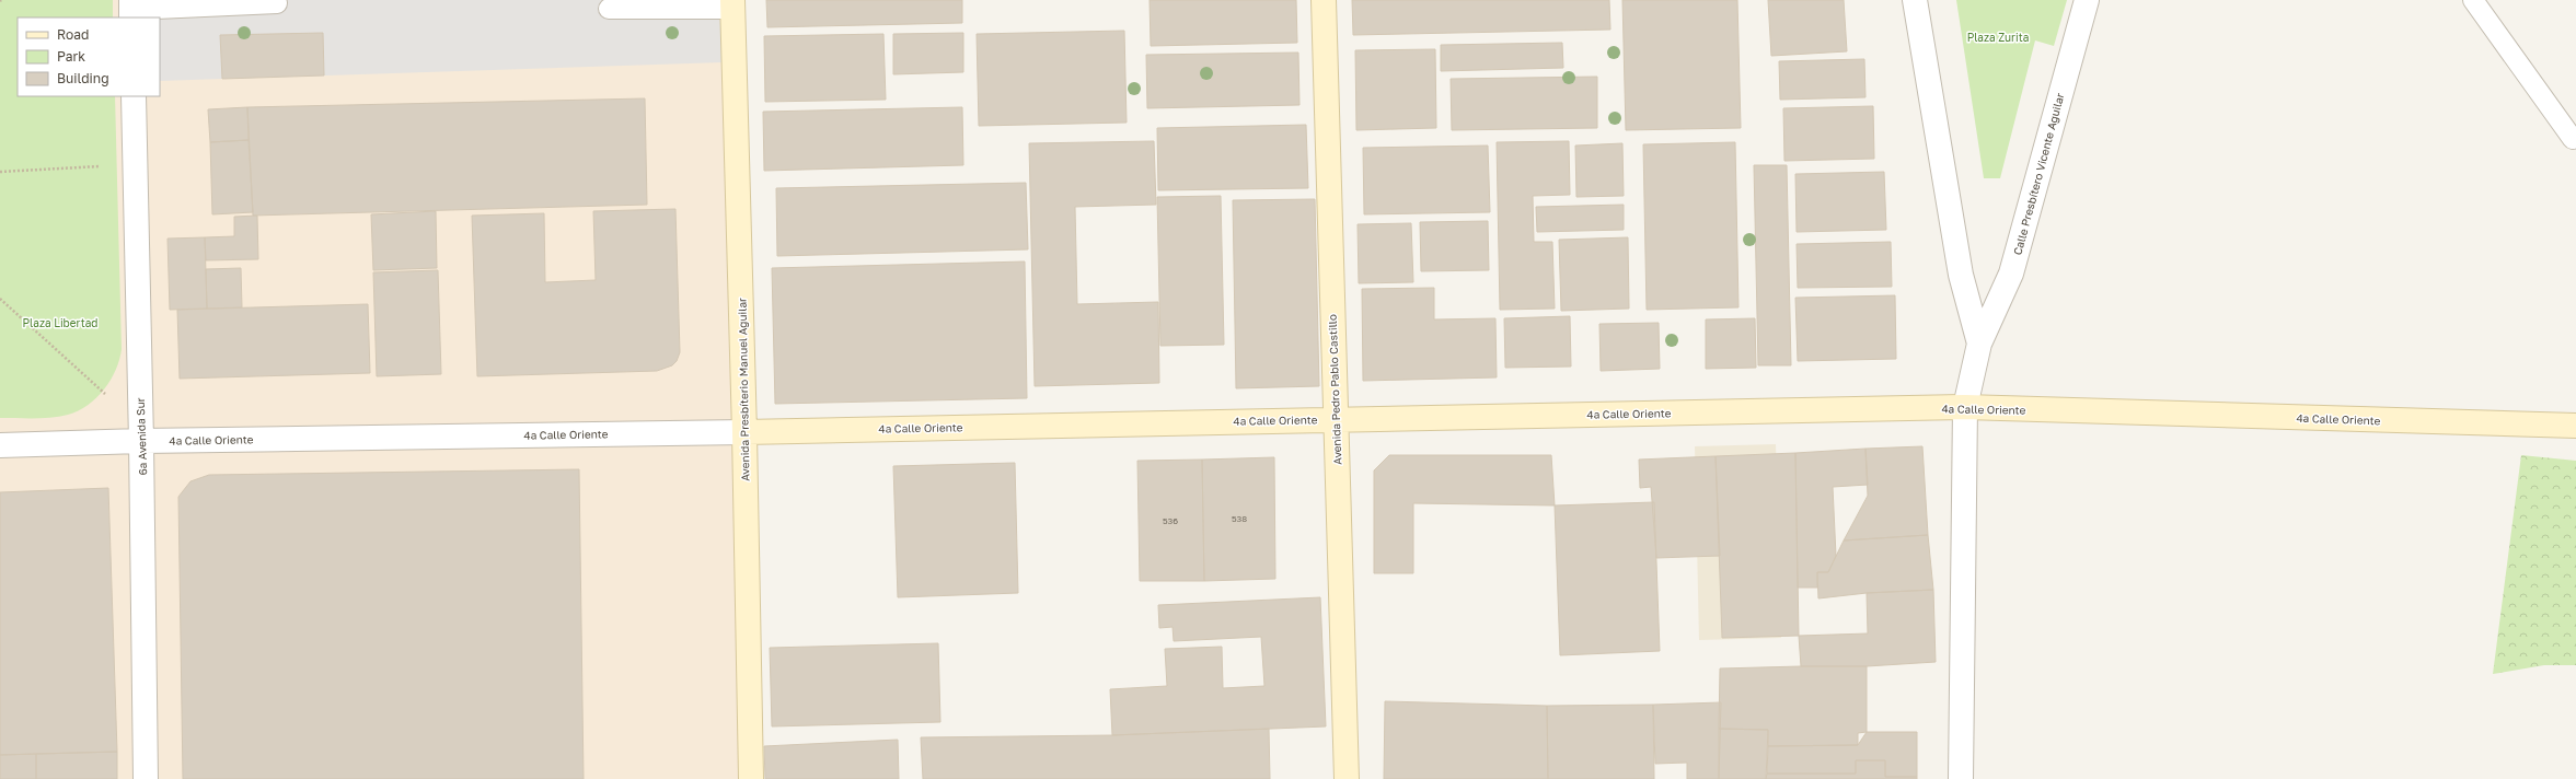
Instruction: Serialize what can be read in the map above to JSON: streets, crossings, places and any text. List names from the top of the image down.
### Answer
{
  "streets": {
    "street": [
      "Calle Presbítero Vicente Aguilar",
      "Avenida Presbíterio Manuel Aguilar",
      "Avenida Pedro Pablo Castillo",
      "4a Calle Oriente",
      "6a Avenida Sur"
    ]
  },
  "crossings": [
    ["Calle Presbítero Vicente Aguilar", "4a Calle Oriente"],
    ["Avenida Presbíterio Manuel Aguilar", "4a Calle Oriente"],
    ["Avenida Pedro Pablo Castillo", "4a Calle Oriente"],
    ["4a Calle Oriente", "6a Avenida Sur"]
  ],
  "parks": ["Plaza Zurita", "Plaza Libertad"],
  "house_numbers": ["538", "536"],
  "legend": ["Road", "Park", "Building"]
}
